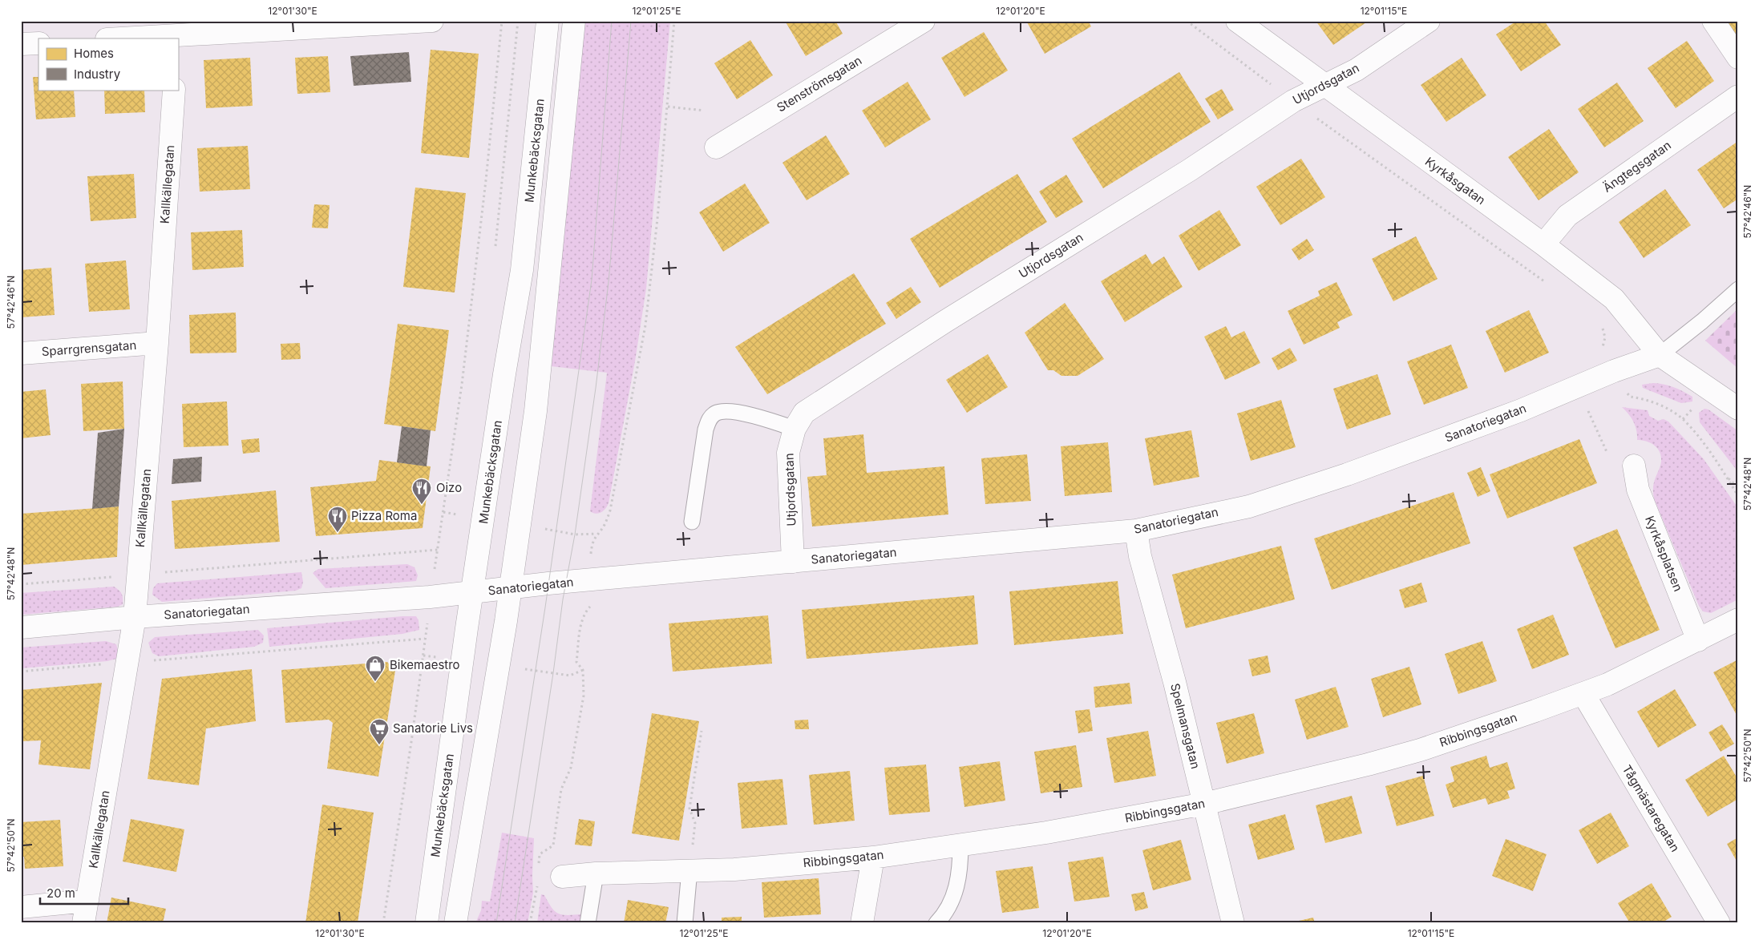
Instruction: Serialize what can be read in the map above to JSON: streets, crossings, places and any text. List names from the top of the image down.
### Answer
{
  "streets": {
    "street": [
      "Stenströmsgatan",
      "Utjordsgatan",
      "Munkebäcksgatan",
      "Ängtegsgatan",
      "Kyrkåsgatan",
      "Kallkällegatan",
      "Sparrgrensgatan",
      "Sanatoriegatan",
      "Kyrkåsplatsen",
      "Spelmansgatan",
      "Ribbingsgatan",
      "Tågmästaregatan"
    ]
  },
  "crossings": [
    ["Utjordsgatan", "Kyrkåsgatan"],
    ["Utjordsgatan", "Sanatoriegatan"],
    ["Munkebäcksgatan", "Sanatoriegatan"],
    ["Ängtegsgatan", "Kyrkåsgatan"],
    ["Kyrkåsgatan", "Sanatoriegatan"],
    ["Kallkällegatan", "Sparrgrensgatan"],
    ["Kallkällegatan", "Sanatoriegatan"],
    ["Sanatoriegatan", "Spelmansgatan"],
    ["Kyrkåsplatsen", "Ribbingsgatan"],
    ["Spelmansgatan", "Ribbingsgatan"],
    ["Ribbingsgatan", "Tågmästaregatan"]
  ],
  "places": {
    "restaurant": ["Oizo", "Pizza Roma"],
    "shop": ["Bikemaestro"],
    "supermarket": ["Sanatorie Livs"]
  },
  "legend": ["Homes", "Industry"],
  "scale_bar": "20 m",
  "coordinates": [
    "12°01'30\"E",
    "12°01'25\"E",
    "12°01'20\"E",
    "12°01'15\"E",
    "57°42'46\"N",
    "57°42'48\"N",
    "57°42'50\"N"
  ]
}
